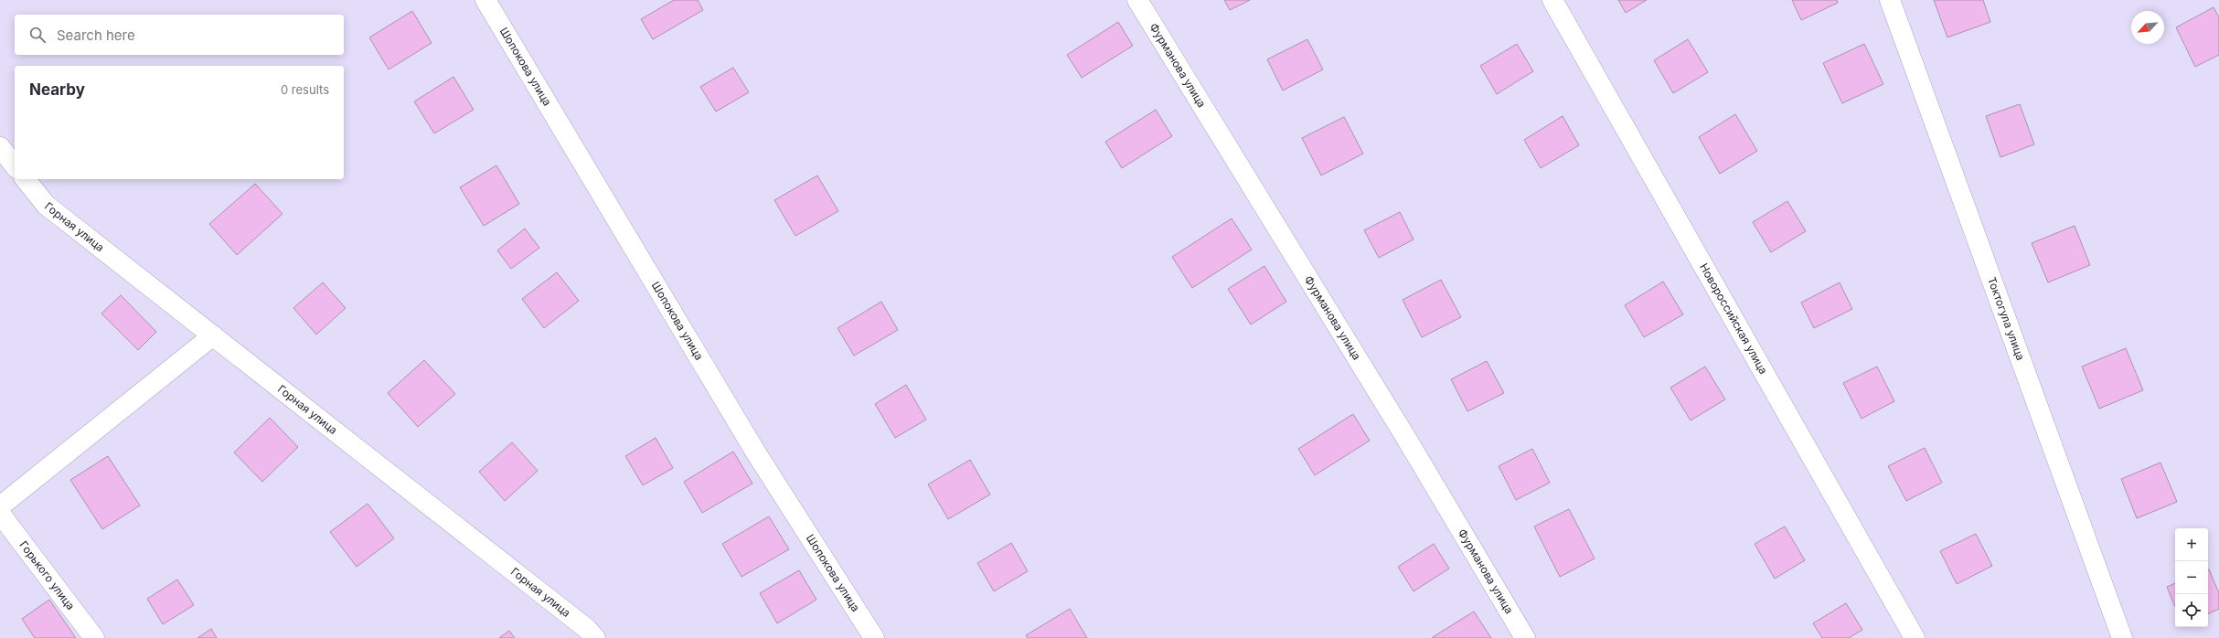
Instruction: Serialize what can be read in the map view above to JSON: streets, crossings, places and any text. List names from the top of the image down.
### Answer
{
  "streets": {
    "street": [
      "Фурманова улица",
      "Шопокова улица",
      "Горная улица",
      "Новороссийская улица",
      "Токтогула улица",
      "Горького улица"
    ]
  },
  "north": "bottom left",
  "page": {
    "search": "Search here",
    "heading": ["Nearby", "0 results"],
    "map_buttons": ["+", "−"]
  }
}
